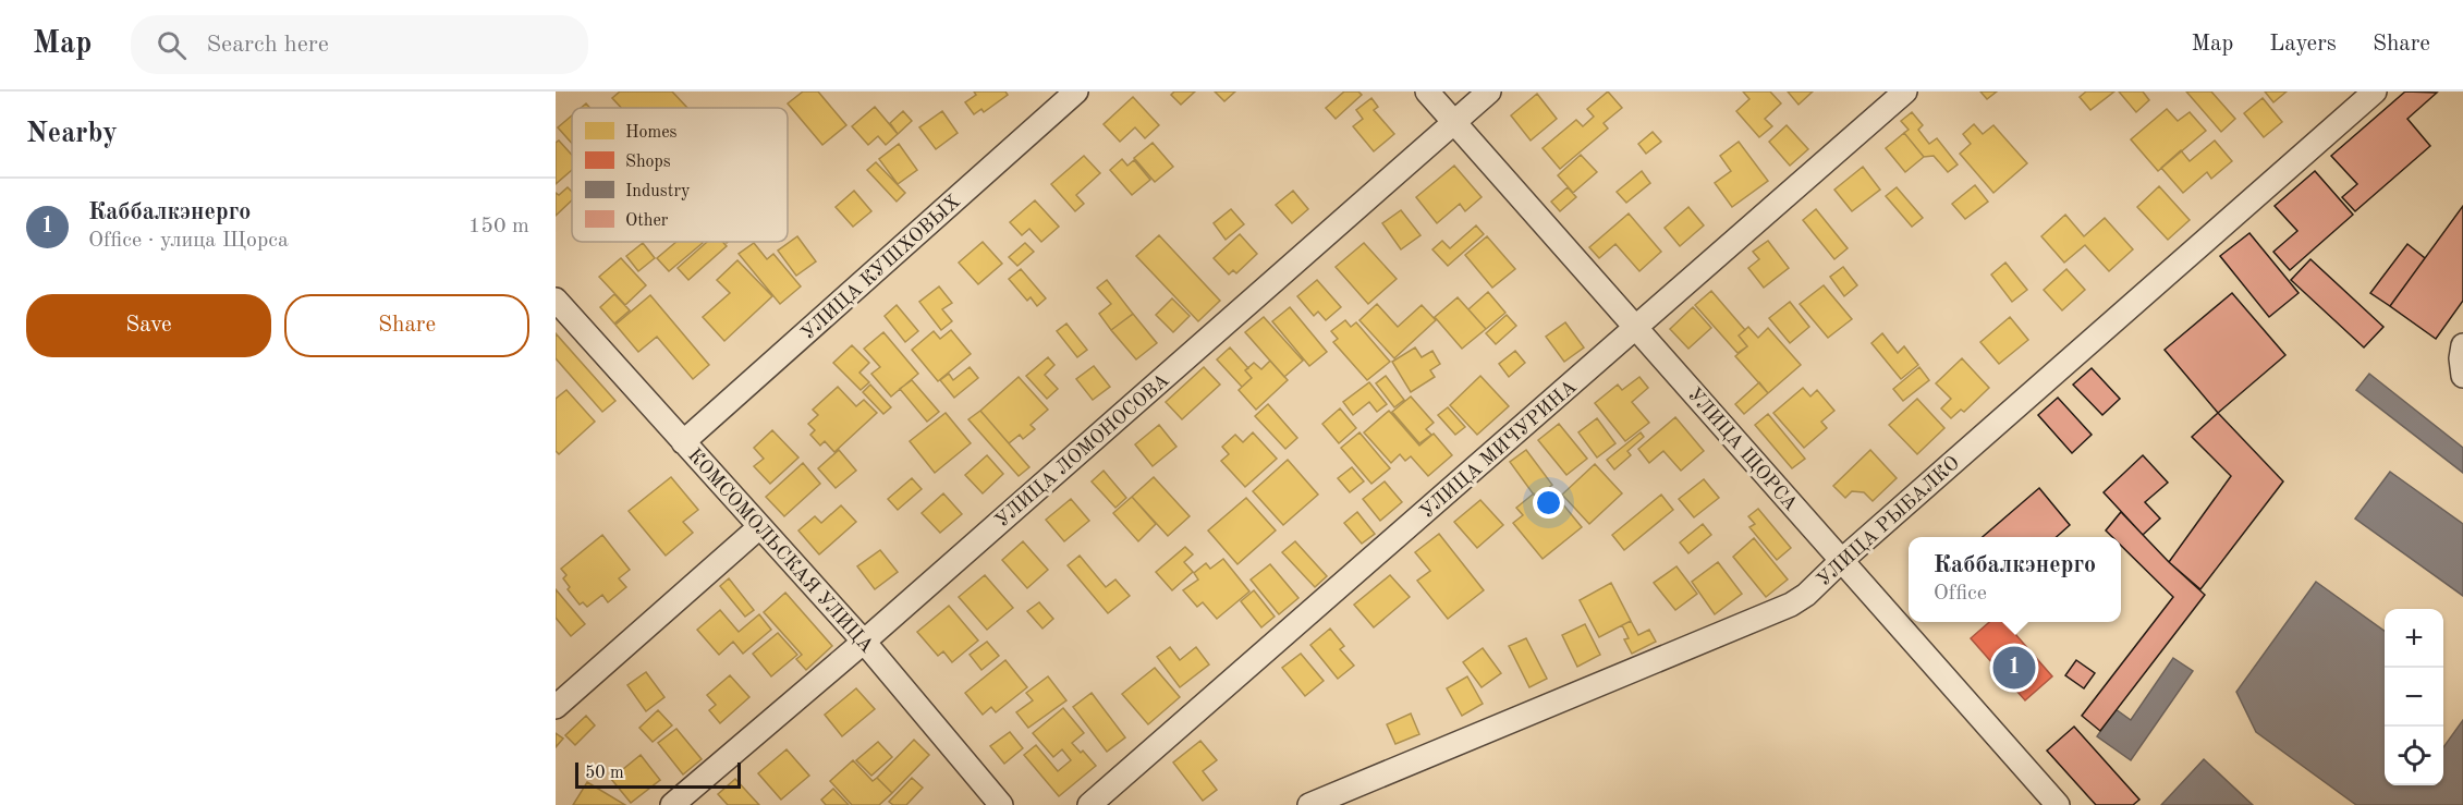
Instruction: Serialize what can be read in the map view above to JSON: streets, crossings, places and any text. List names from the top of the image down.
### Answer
{
  "streets": {
    "street": [
      "УЛИЦА КУШХОВЫХ",
      "УЛИЦА МИЧУРИНА",
      "УЛИЦА ЩОРСА",
      "УЛИЦА ЛОМОНОСОВА",
      "УЛИЦА РЫБАЛКО",
      "КОМСОМОЛЬСКАЯ УЛИЦА"
    ]
  },
  "crossings": [
    ["УЛИЦА КУШХОВЫХ", "КОМСОМОЛЬСКАЯ УЛИЦА"],
    ["УЛИЦА МИЧУРИНА", "УЛИЦА ЩОРСА"],
    ["УЛИЦА ЩОРСА", "УЛИЦА ЛОМОНОСОВА"],
    ["УЛИЦА ЩОРСА", "УЛИЦА РЫБАЛКО"],
    ["УЛИЦА ЛОМОНОСОВА", "КОМСОМОЛЬСКАЯ УЛИЦА"]
  ],
  "legend": [
    "Homes",
    "Shops",
    "Industry",
    "Other"
  ],
  "scale_bar": "50 m",
  "page": {
    "header": "Map",
    "search": "Search here",
    "nav": ["Map", "Layers", "Share"],
    "heading": "Nearby",
    "list": [
      {
        "mark": "1",
        "name": "Каббалкэнерго",
        "note": "Office · улица Щорса",
        "value": "150 m"
      }
    ],
    "buttons": ["Save", "Share"],
    "popup": ["Каббалкэнерго", "Office"],
    "map_buttons": ["+", "−"],
    "pins": "1",
    "scale": "50 m"
  }
}
